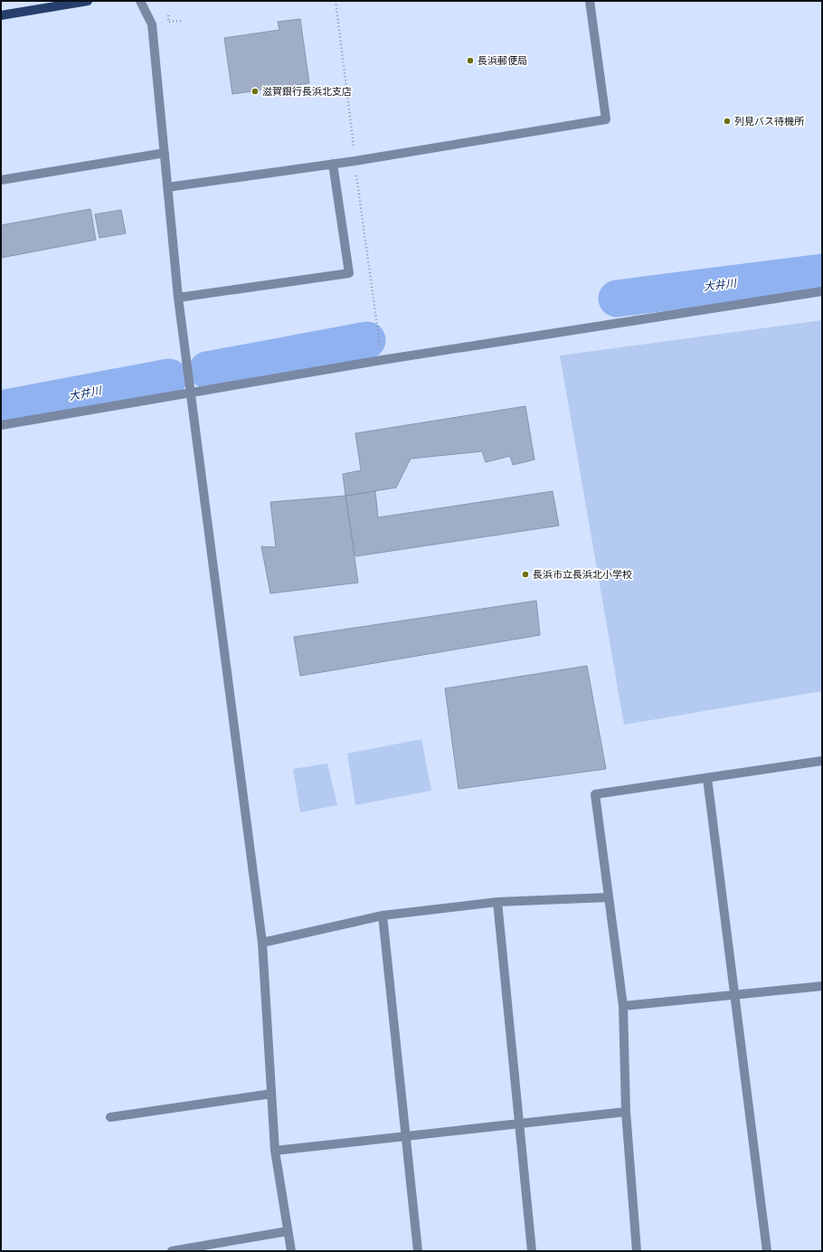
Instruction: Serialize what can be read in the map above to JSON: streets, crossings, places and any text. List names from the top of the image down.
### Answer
{
  "water": ["大井川"],
  "places": [
    "長浜郵便局",
    "滋賀銀行長浜北支店",
    "列見バス待機所",
    "長浜市立長浜北小学校"
  ]
}
